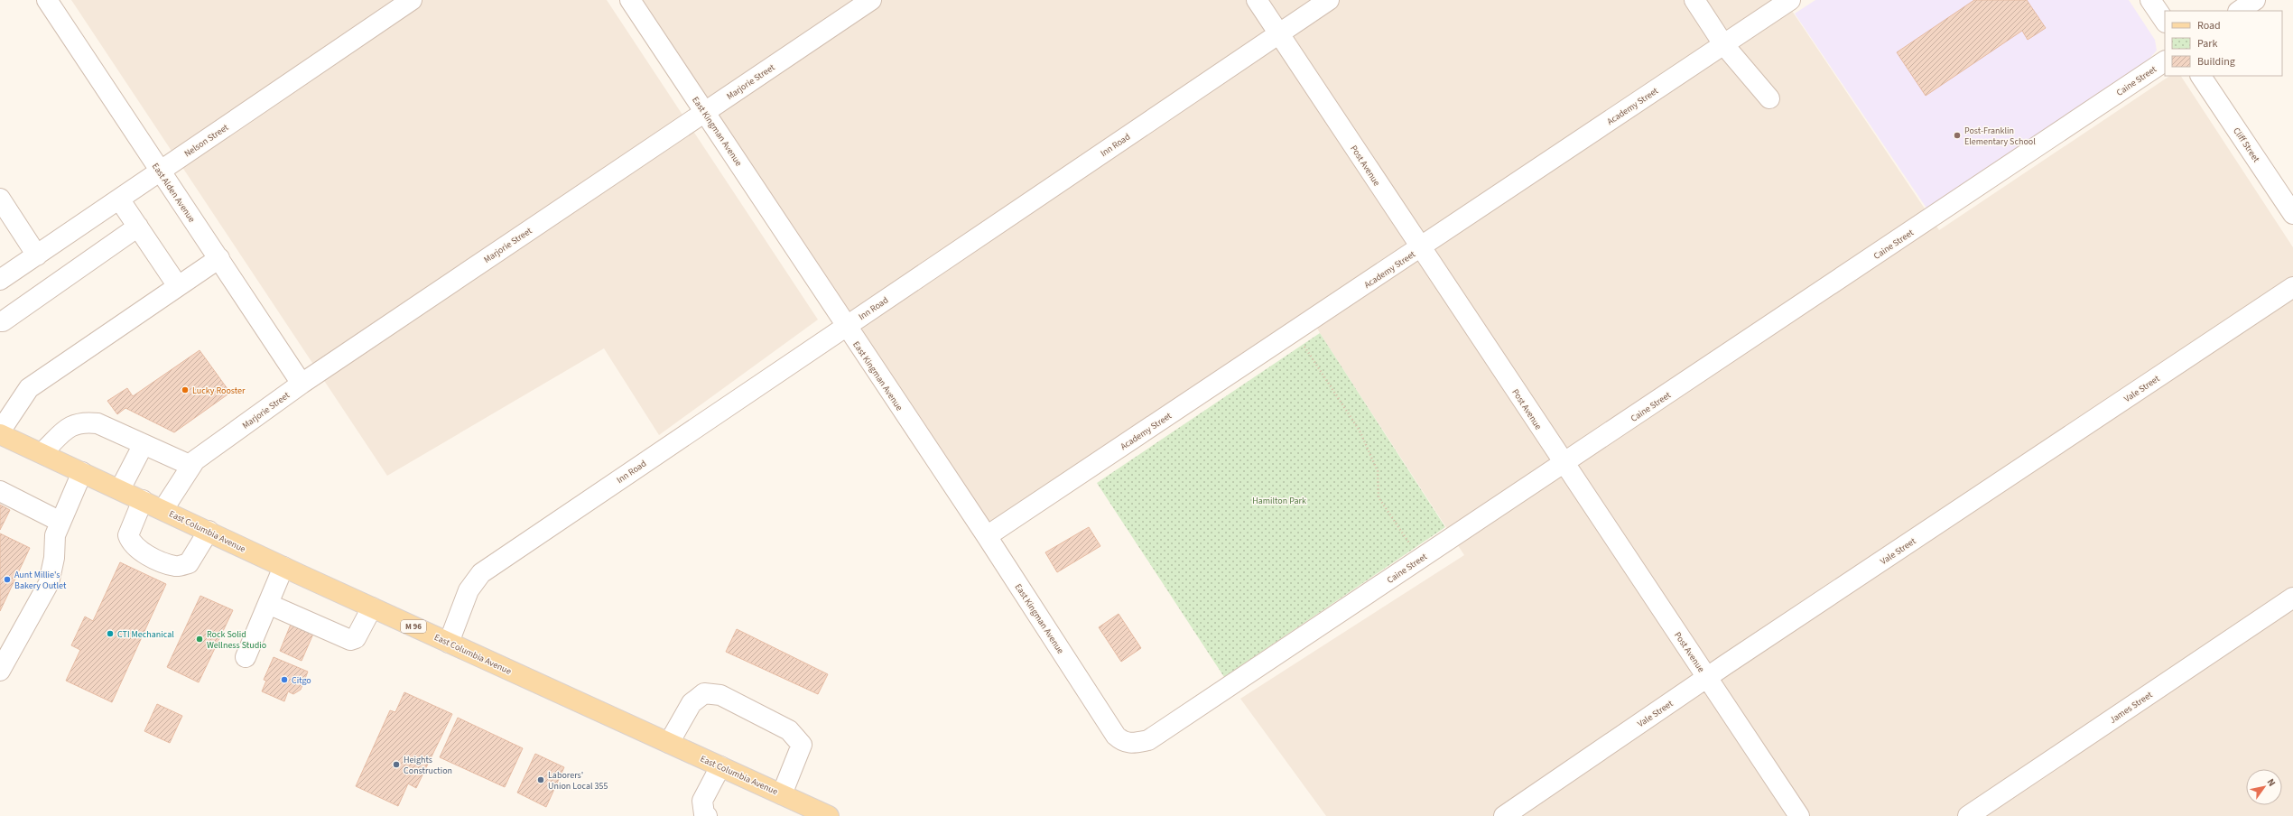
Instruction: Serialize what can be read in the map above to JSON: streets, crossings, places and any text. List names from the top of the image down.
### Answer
{
  "streets": {
    "main road": ["East Columbia Avenue", "M 96"],
    "street": [
      "Caine Street",
      "Marjorie Street",
      "Academy Street",
      "East Kingman Avenue",
      "Nelson Street",
      "Inn Road",
      "Cliff Street",
      "Post Avenue",
      "East Alden Avenue",
      "Vale Street",
      "James Street"
    ]
  },
  "crossings": [
    ["Caine Street", "East Kingman Avenue"],
    ["Caine Street", "Post Avenue"],
    ["Marjorie Street", "East Kingman Avenue"],
    ["Marjorie Street", "East Alden Avenue"],
    ["Marjorie Street", "East Columbia Avenue"],
    ["Academy Street", "East Kingman Avenue"],
    ["Academy Street", "Post Avenue"],
    ["East Kingman Avenue", "Inn Road"],
    ["Nelson Street", "East Alden Avenue"],
    ["Inn Road", "Post Avenue"],
    ["Inn Road", "East Columbia Avenue"],
    ["Post Avenue", "Vale Street"]
  ],
  "parks": ["Hamilton Park"],
  "places": [
    "Post-Franklin Elementary School",
    "Lucky Rooster",
    "Aunt Millie's Bakery Outlet",
    "CTI Mechanical",
    "Rock Solid Wellness Studio",
    "Citgo",
    "Heights Construction",
    "Laborers' Union Local 355"
  ],
  "legend": ["Road", "Park", "Building"],
  "north": "top right"
}
